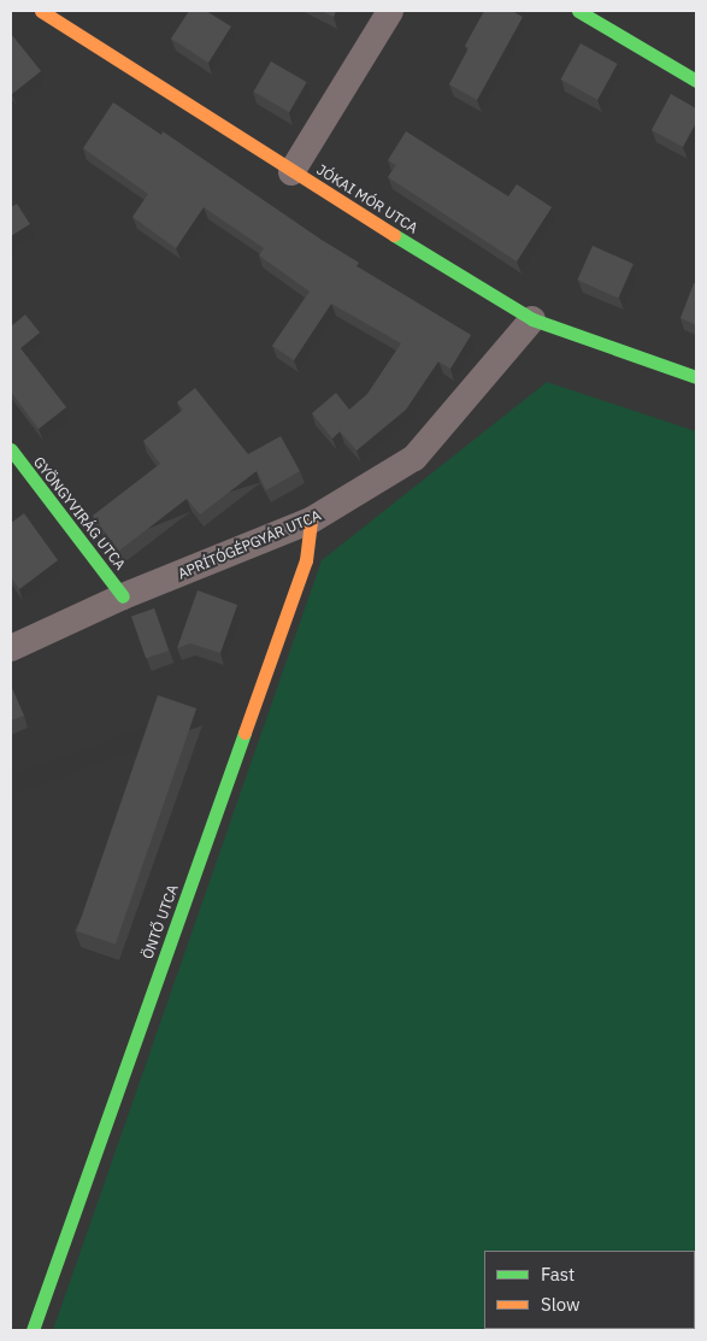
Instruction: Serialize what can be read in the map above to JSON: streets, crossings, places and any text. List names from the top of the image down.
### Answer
{
  "streets": {
    "street": [
      "JÓKAI MÓR UTCA",
      "GYÖNGYVIRÁG UTCA",
      "APRÍTÓGÉPGYÁR UTCA",
      "ÖNTŐ UTCA"
    ]
  },
  "crossings": [
    ["JÓKAI MÓR UTCA", "APRÍTÓGÉPGYÁR UTCA"],
    ["GYÖNGYVIRÁG UTCA", "APRÍTÓGÉPGYÁR UTCA"],
    ["APRÍTÓGÉPGYÁR UTCA", "ÖNTŐ UTCA"]
  ],
  "legend": ["Fast", "Slow"]
}
